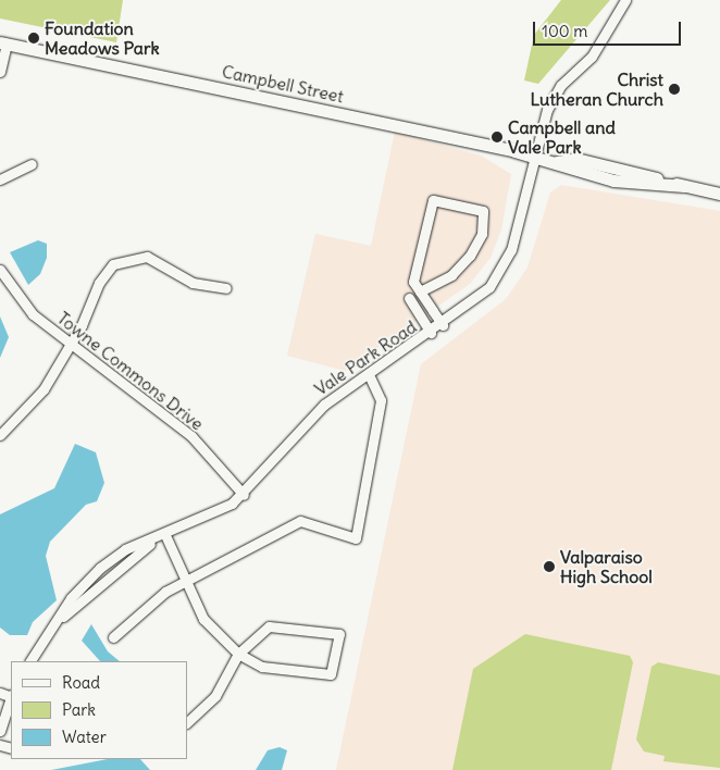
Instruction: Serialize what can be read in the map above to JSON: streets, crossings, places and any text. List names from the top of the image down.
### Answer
{
  "streets": {
    "main road": ["Campbell Street"],
    "street": ["Vale Park Road", "Towne Commons Drive"]
  },
  "crossings": [
    ["Campbell Street", "Vale Park Road"],
    ["Vale Park Road", "Towne Commons Drive"]
  ],
  "places": [
    "Foundation Meadows Park",
    "Christ Lutheran Church",
    "Campbell and Vale Park",
    "Valparaiso High School"
  ],
  "legend": ["Road", "Park", "Water"],
  "scale_bar": "100 m"
}
